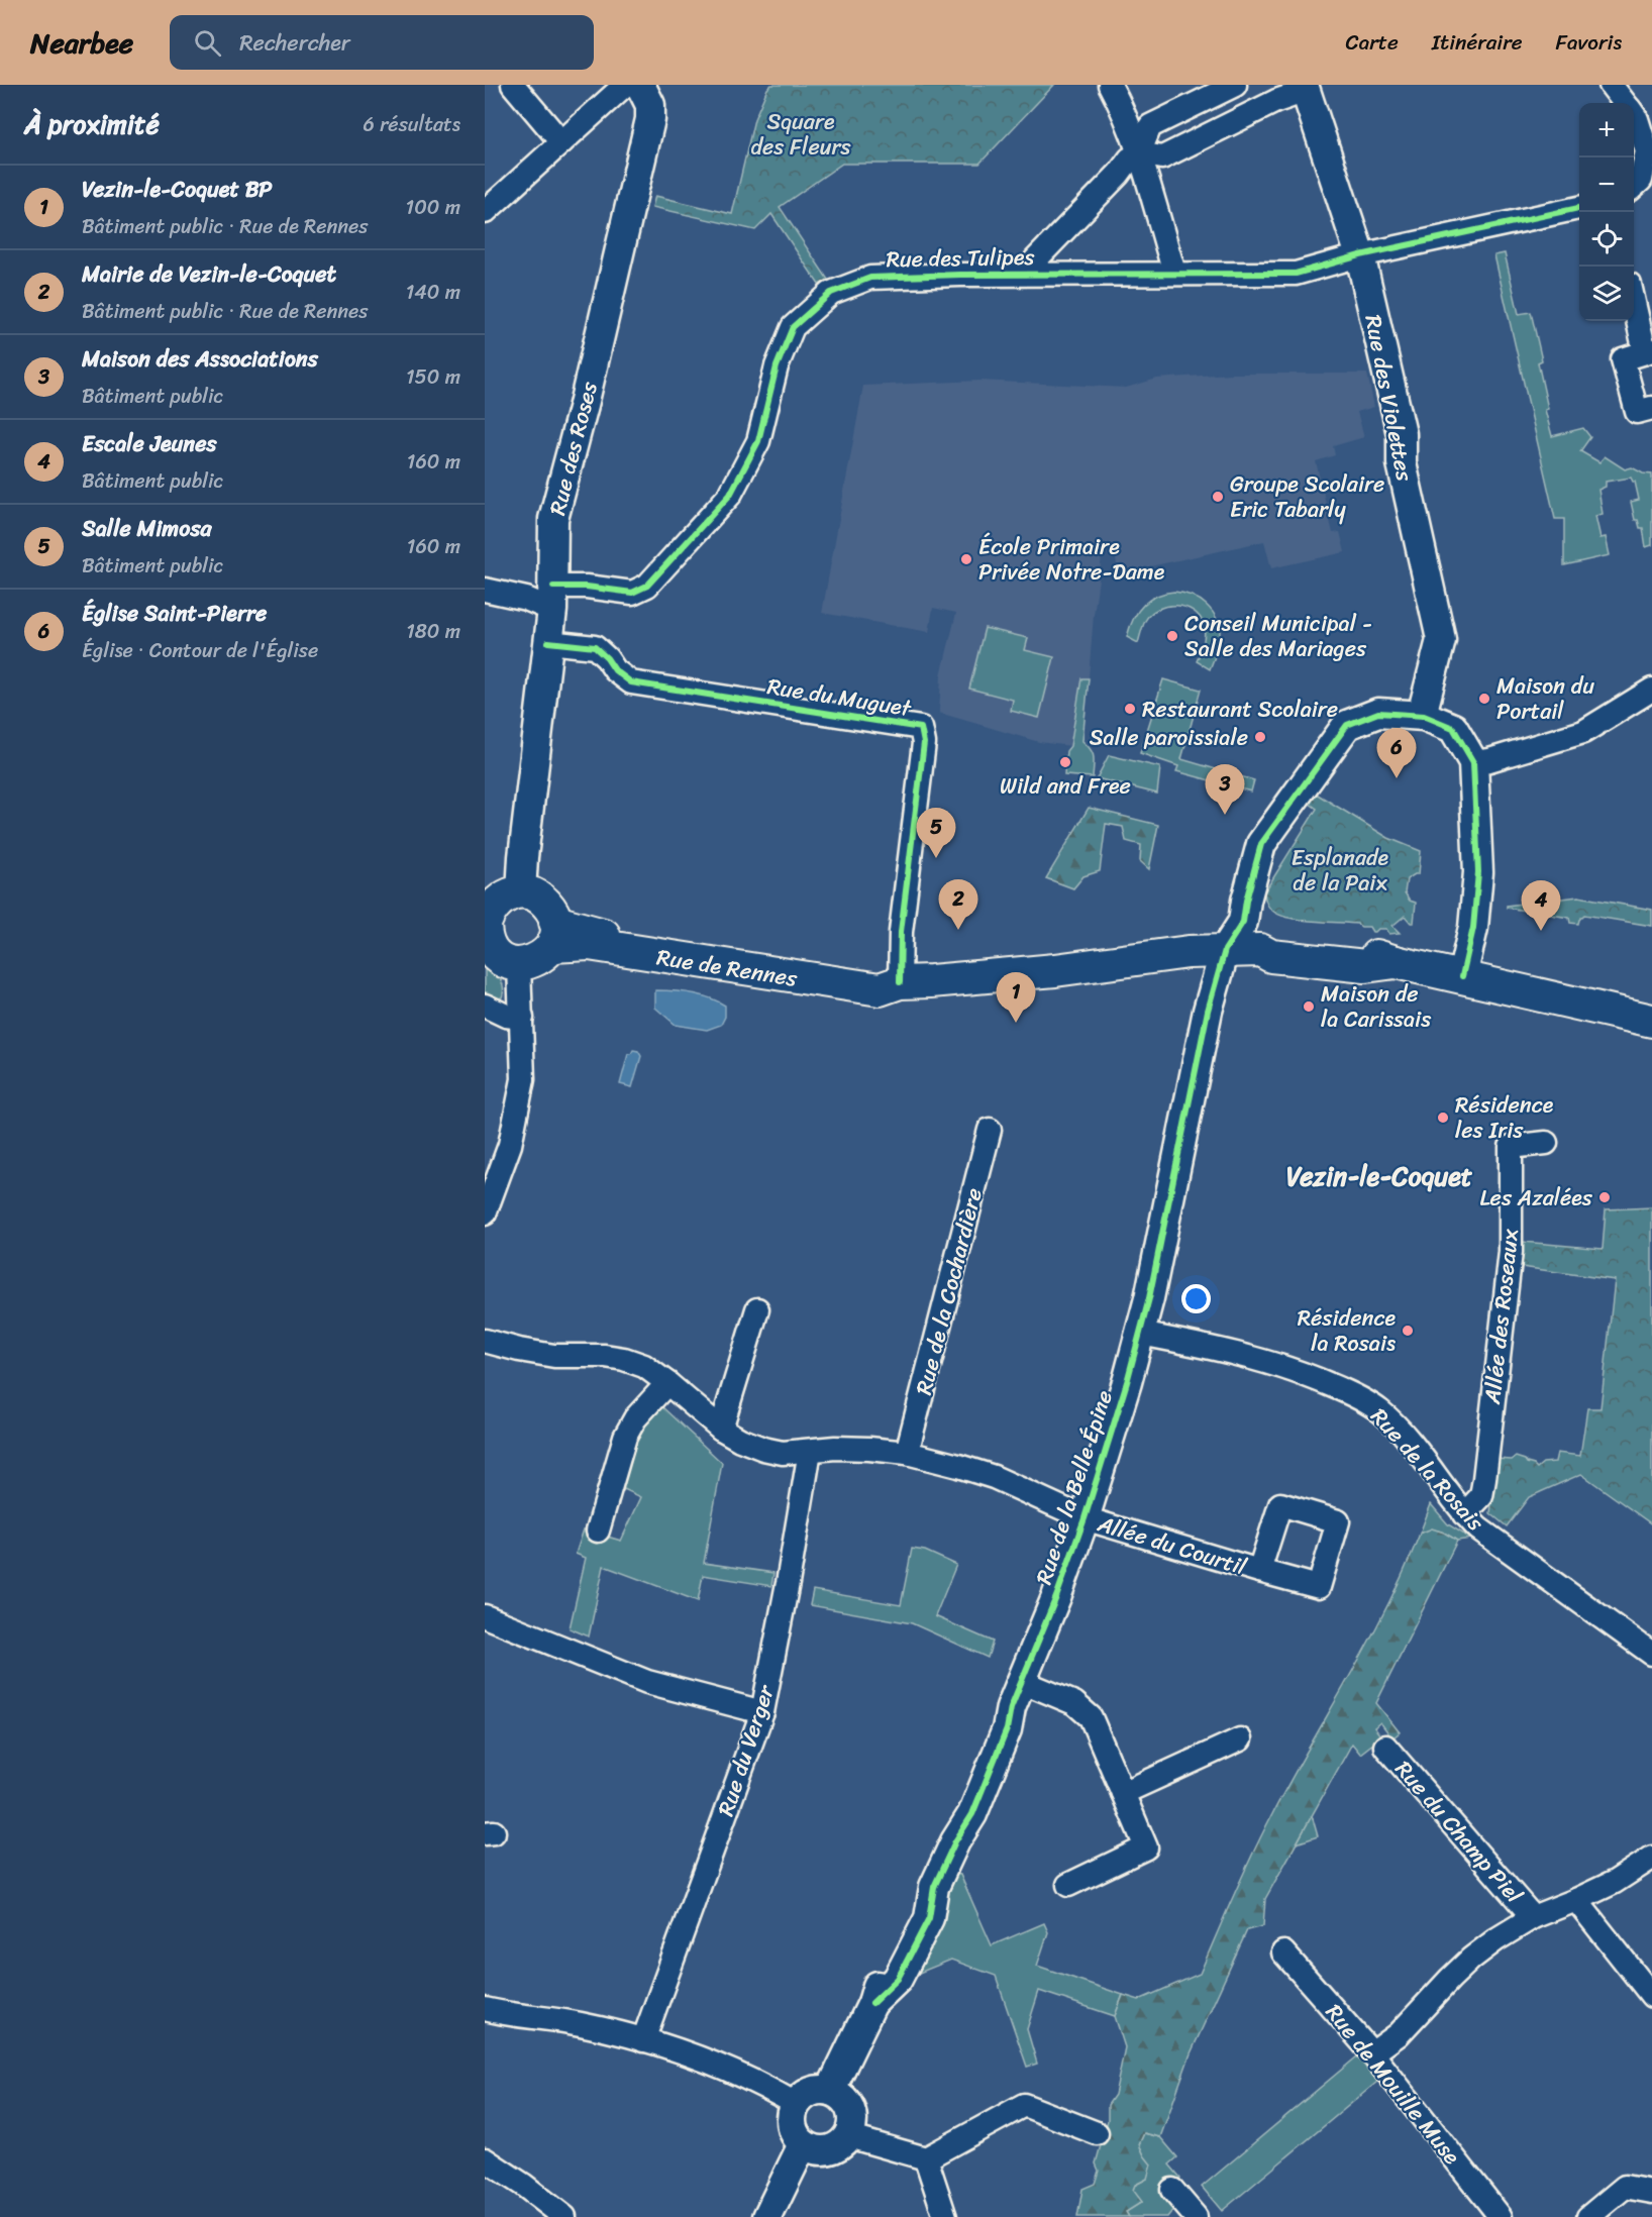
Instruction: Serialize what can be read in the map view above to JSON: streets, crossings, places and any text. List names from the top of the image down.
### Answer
{
  "streets": {
    "main road": ["Rue de Rennes"],
    "street": [
      "Rue des Tulipes",
      "Rue des Violettes",
      "Rue des Roses",
      "Rue du Muguet",
      "Rue de la Cochardière",
      "Allée des Roseaux",
      "Rue de la Rosais",
      "Rue de la Belle Épine",
      "Allée du Courtil",
      "Rue du Verger",
      "Rue du Champ Piel",
      "Rue de Mouille Muse"
    ]
  },
  "crossings": [
    ["Rue des Tulipes", "Rue des Violettes"],
    ["Rue des Tulipes", "Rue des Roses"],
    ["Rue des Violettes", "Rue de la Belle Épine"],
    ["Rue des Roses", "Rue du Muguet"],
    ["Rue des Roses", "Rue de Rennes"],
    ["Rue du Muguet", "Rue de Rennes"],
    ["Rue de Rennes", "Rue de la Belle Épine"],
    ["Rue de la Cochardière", "Allée du Courtil"],
    ["Allée des Roseaux", "Rue de la Rosais"],
    ["Rue de la Rosais", "Rue de la Belle Épine"],
    ["Rue de la Belle Épine", "Allée du Courtil"],
    ["Allée du Courtil", "Rue du Verger"]
  ],
  "districts": ["Vezin-le-Coquet"],
  "parks": ["Square des Fleurs", "Esplanade de la Paix"],
  "places": [
    "Groupe Scolaire Eric Tabarly",
    "École Primaire Privée Notre-Dame",
    "Conseil Municipal - Salle des Mariages",
    "Maison du Portail",
    "Restaurant Scolaire",
    "Salle paroissiale",
    "Wild and Free",
    "Maison de la Carissais",
    "Résidence les Iris",
    "Les Azalées",
    "Résidence la Rosais"
  ],
  "page": {
    "header": "Nearbee",
    "search": "Rechercher",
    "nav": ["Carte", "Itinéraire", "Favoris"],
    "heading": ["À proximité", "6 résultats"],
    "map_buttons": ["+", "−"],
    "list": [
      {
        "mark": "1",
        "name": "Vezin-le-Coquet BP",
        "note": "Bâtiment public · Rue de Rennes",
        "value": "100 m"
      },
      {
        "mark": "2",
        "name": "Mairie de Vezin-le-Coquet",
        "note": "Bâtiment public · Rue de Rennes",
        "value": "140 m"
      },
      {
        "mark": "3",
        "name": "Maison des Associations",
        "note": "Bâtiment public",
        "value": "150 m"
      },
      {
        "mark": "4",
        "name": "Escale Jeunes",
        "note": "Bâtiment public",
        "value": "160 m"
      },
      {
        "mark": "5",
        "name": "Salle Mimosa",
        "note": "Bâtiment public",
        "value": "160 m"
      },
      {
        "mark": "6",
        "name": "Église Saint-Pierre",
        "note": "Église · Contour de l'Église",
        "value": "180 m"
      }
    ],
    "pins": [
      "6",
      "3",
      "5",
      "2",
      "4",
      "1"
    ]
  }
}
